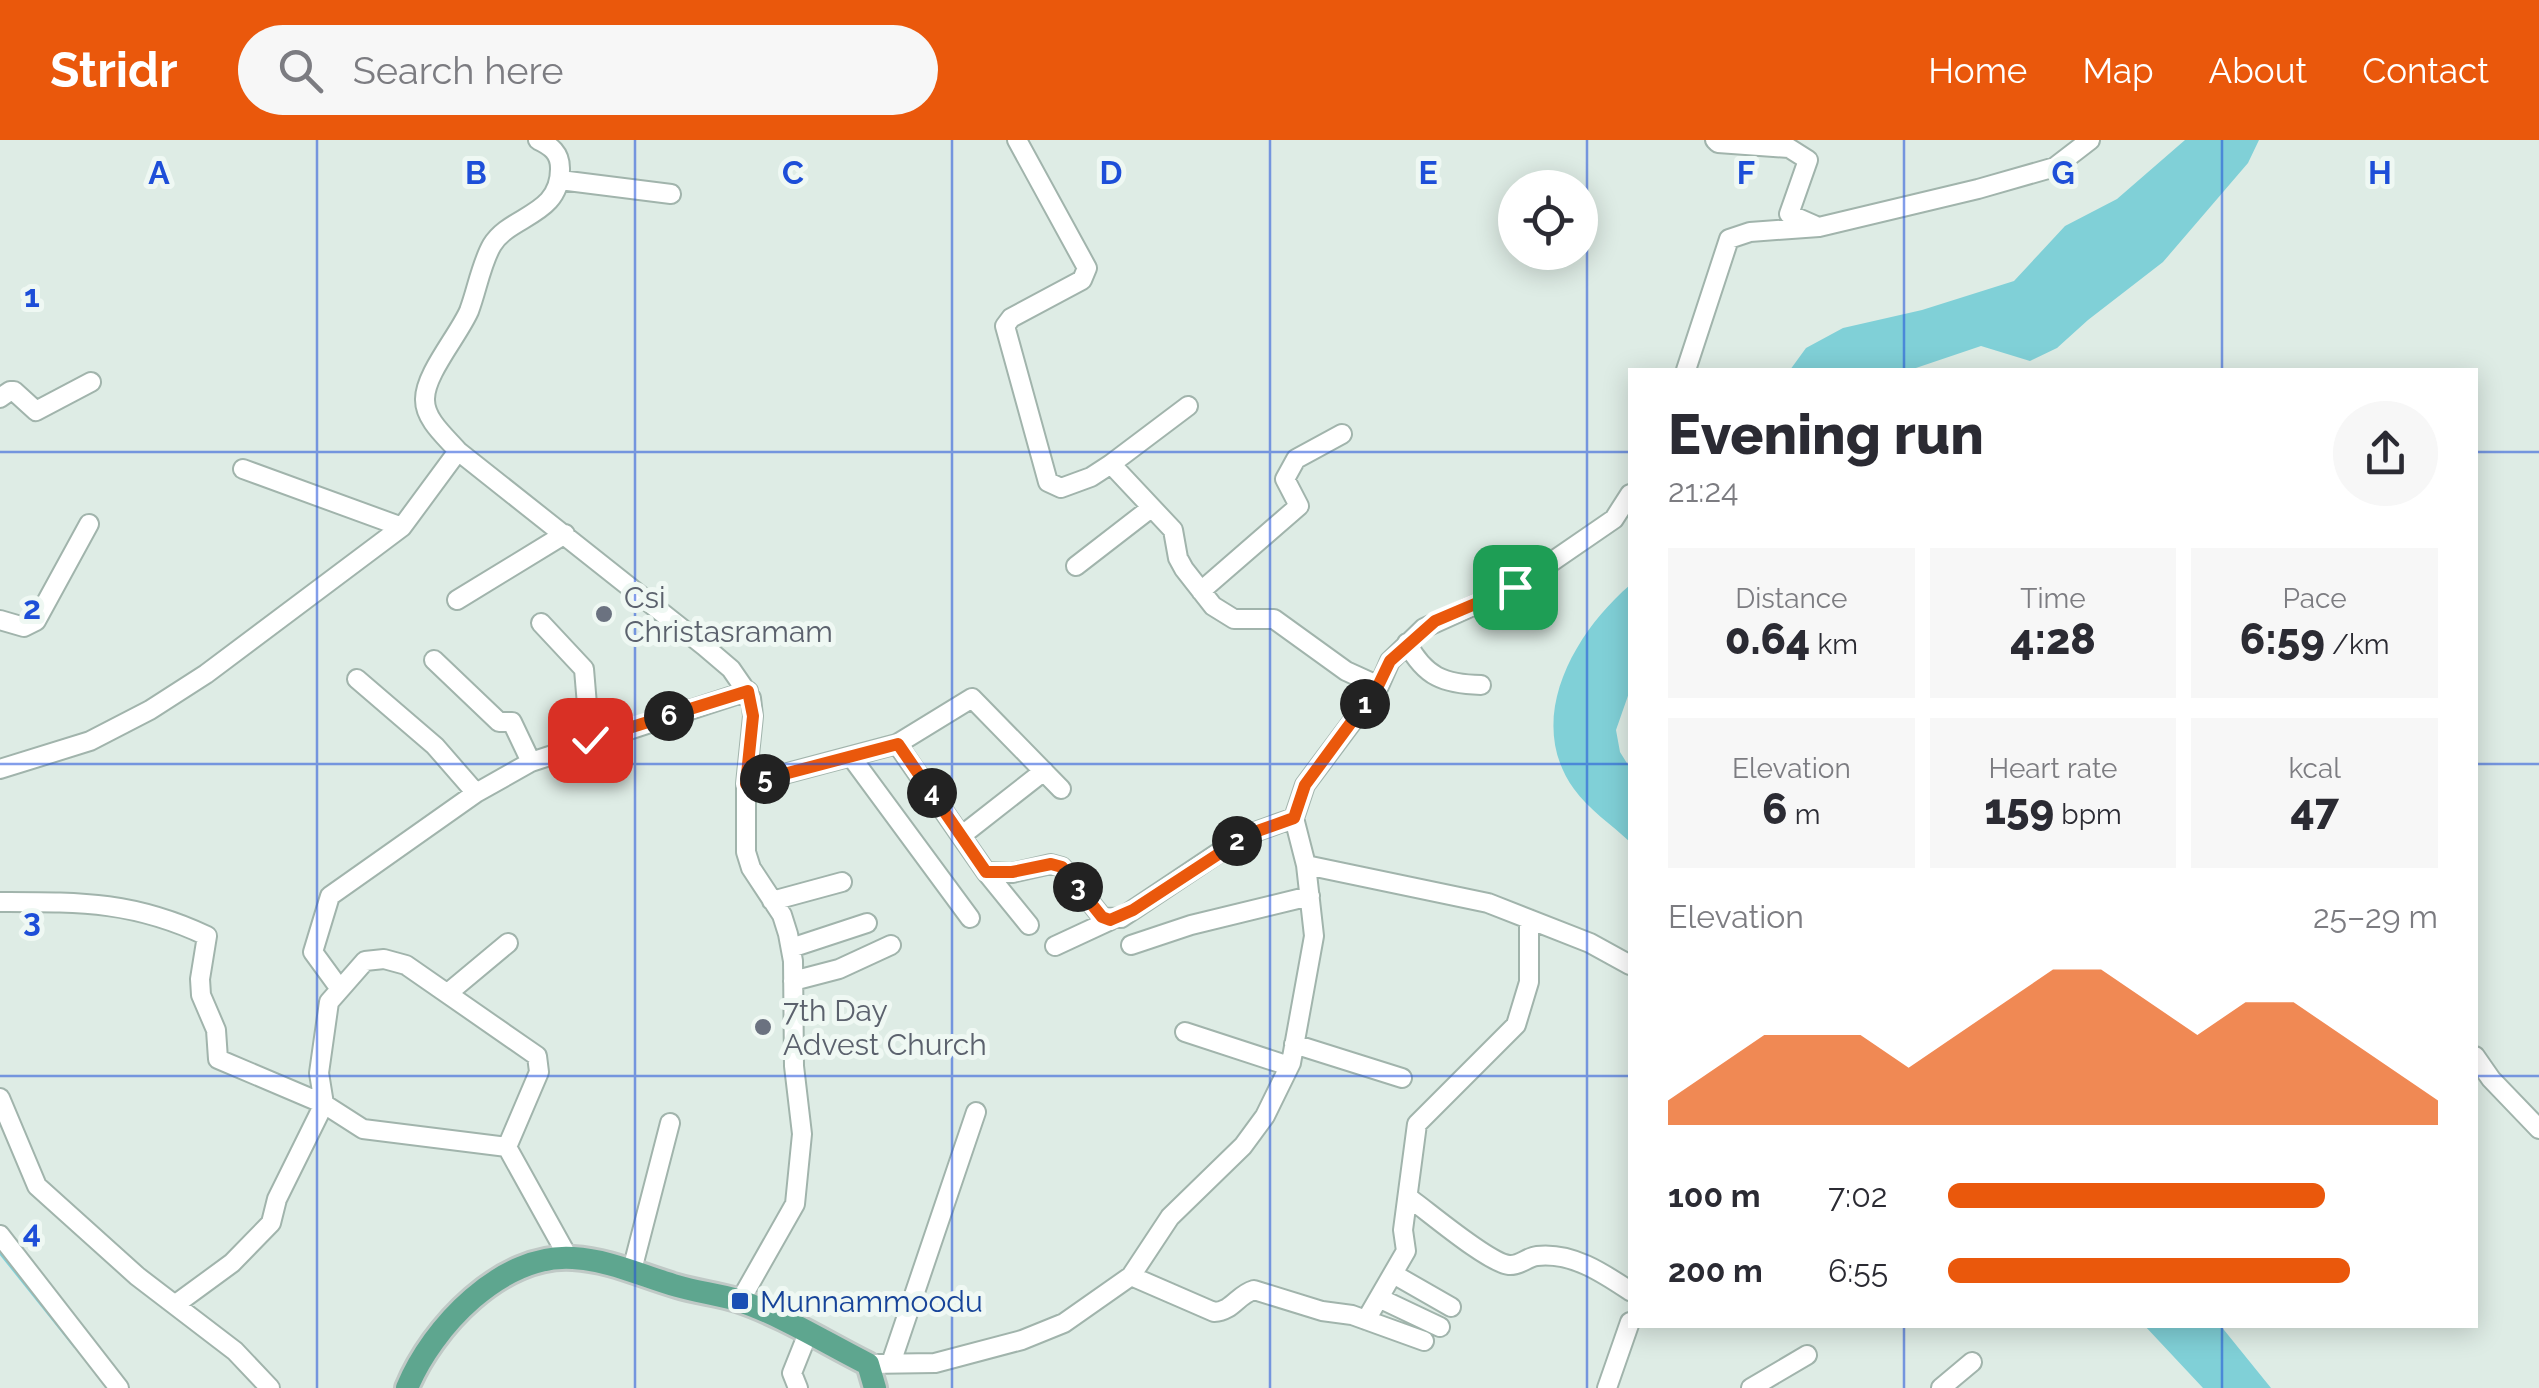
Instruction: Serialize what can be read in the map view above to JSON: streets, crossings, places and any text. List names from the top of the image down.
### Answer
{
  "places": {
    "other": ["Csi Christasramam", "7th Day Advest Church"],
    "transit": ["Munnammoodu"]
  },
  "page": {
    "header": "Stridr",
    "search": "Search here",
    "nav": [
      "Home",
      "Map",
      "About",
      "Contact"
    ],
    "heading": ["Evening run", "21:24"],
    "stats": [
      ["Distance", "0.64 km"],
      ["Time", "4:28"],
      ["Pace", "6:59 /km"],
      ["Elevation", "6 m"],
      ["Heart rate", "159 bpm"],
      ["kcal", "47"]
    ],
    "pins": [
      "1",
      "6",
      "5",
      "4",
      "2",
      "3"
    ],
    "chart": ["Elevation", "25–29 m"],
    "list": [
      {
        "name": "100 m",
        "note": "7:02"
      },
      {
        "name": "200 m",
        "note": "6:55"
      }
    ]
  },
  "grid": {
    "columns": [
      "A",
      "B",
      "C",
      "D",
      "E",
      "F",
      "G",
      "H"
    ],
    "rows": [
      "1",
      "2",
      "3",
      "4"
    ]
  }
}
